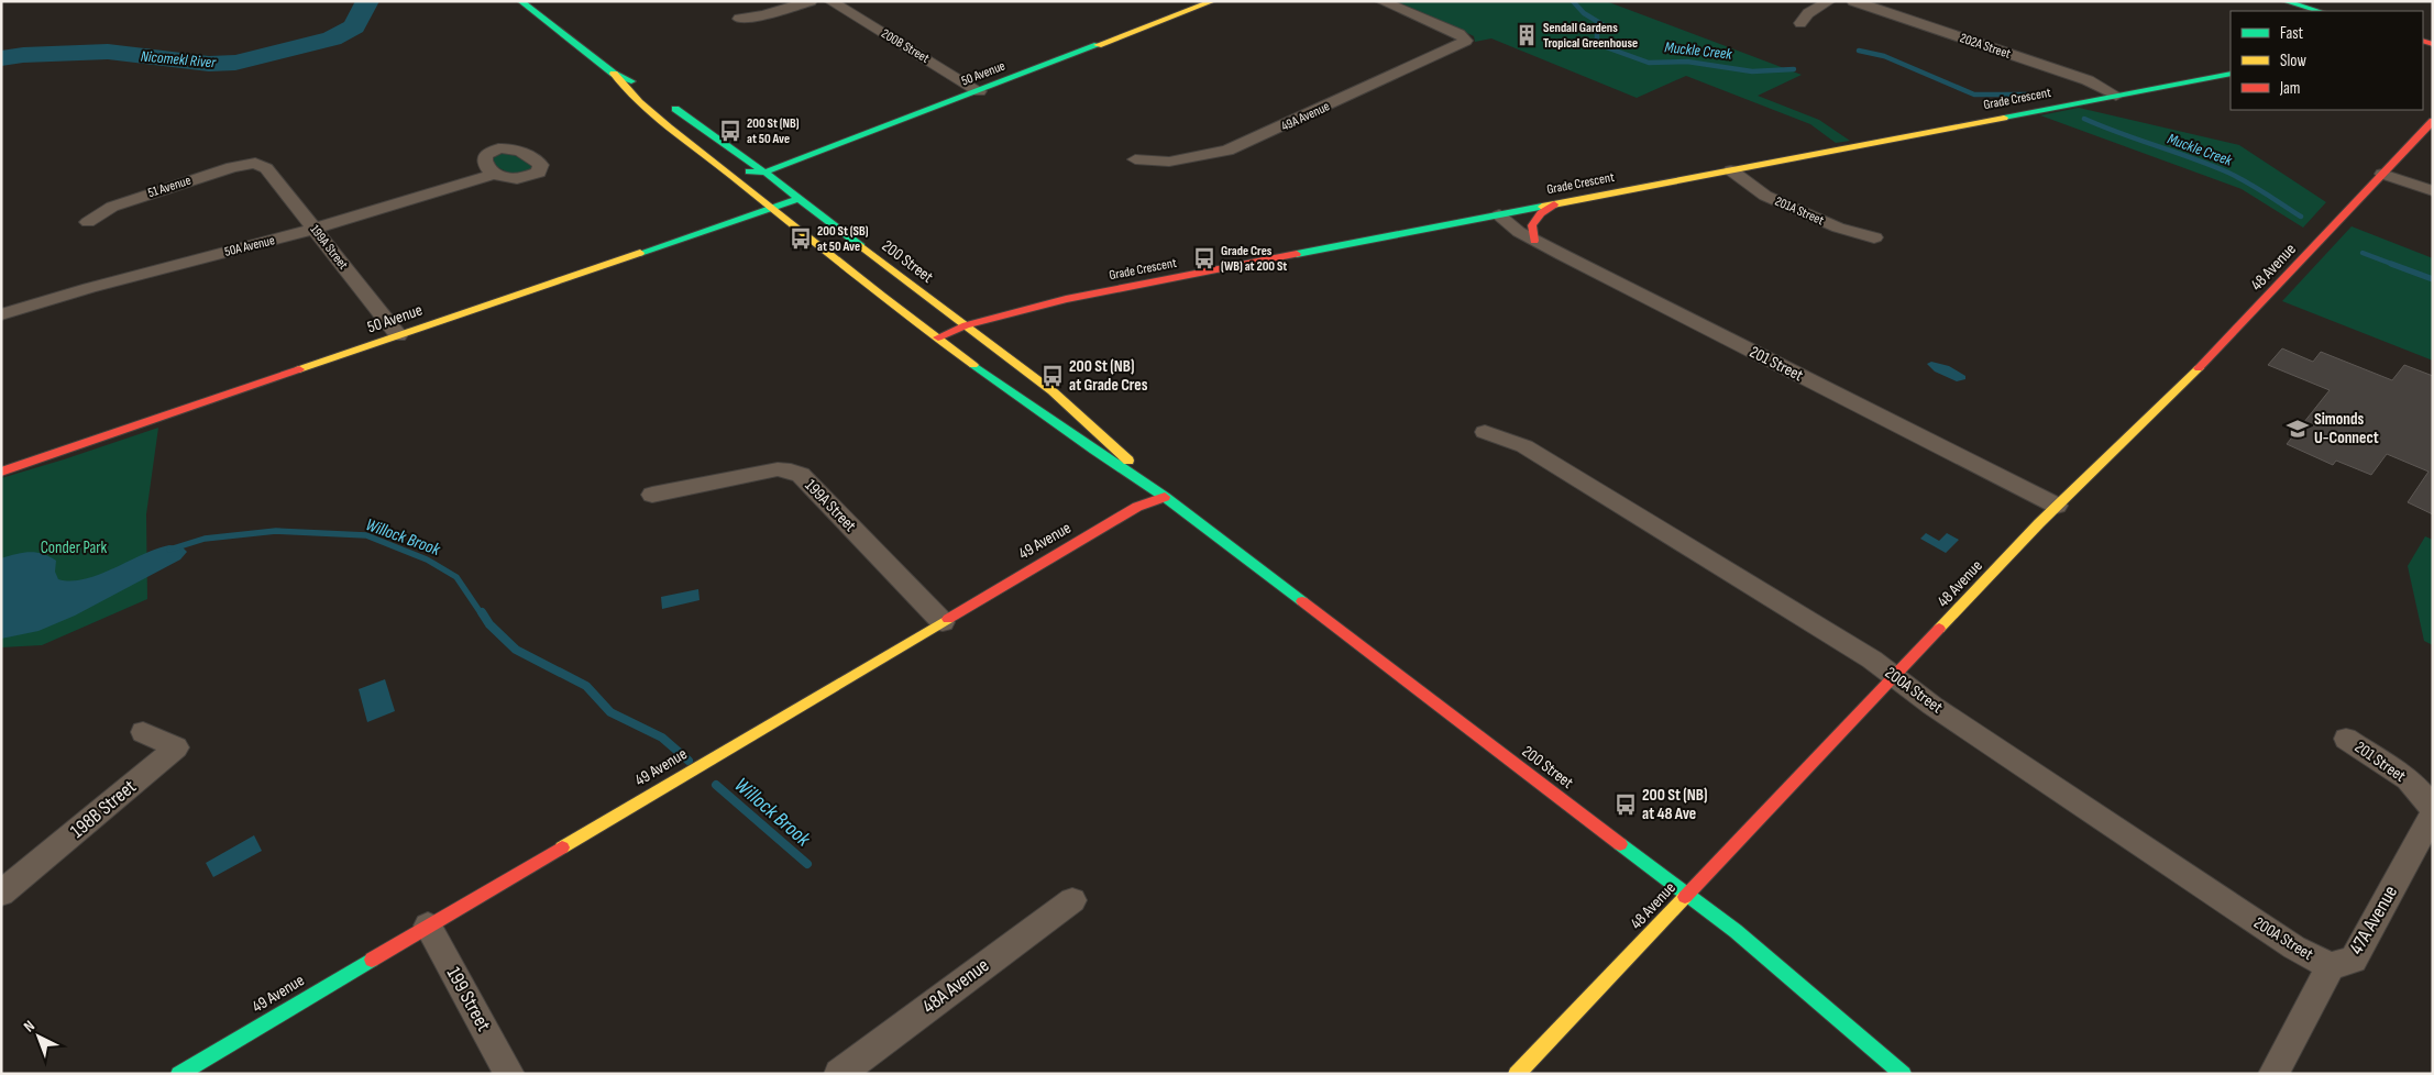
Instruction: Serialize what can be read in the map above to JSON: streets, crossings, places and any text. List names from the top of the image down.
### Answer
{
  "streets": {
    "street": [
      "200B Street",
      "202A Street",
      "50 Avenue",
      "Grade Crescent",
      "49A Avenue",
      "51 Avenue",
      "201A Street",
      "50A Avenue",
      "199A Street",
      "200 Street",
      "48 Avenue",
      "201 Street",
      "49 Avenue",
      "200A Street",
      "198B Street",
      "47A Avenue",
      "48A Avenue",
      "199 Street"
    ]
  },
  "crossings": [
    ["200B Street", "50 Avenue"],
    ["202A Street", "Grade Crescent"],
    ["50 Avenue", "199A Street"],
    ["50 Avenue", "200 Street"],
    ["Grade Crescent", "201A Street"],
    ["Grade Crescent", "200 Street"],
    ["Grade Crescent", "201 Street"],
    ["51 Avenue", "199A Street"],
    ["50A Avenue", "199A Street"],
    ["199A Street", "49 Avenue"],
    ["200 Street", "48 Avenue"],
    ["200 Street", "49 Avenue"],
    ["48 Avenue", "201 Street"],
    ["48 Avenue", "200A Street"],
    ["201 Street", "47A Avenue"],
    ["49 Avenue", "199 Street"],
    ["200A Street", "47A Avenue"]
  ],
  "water": ["Muckle Creek", "Nicomekl River", "Willock Brook"],
  "parks": ["Conder Park"],
  "places": {
    "building": ["Sendall Gardens Tropical Greenhouse"],
    "bus stop": [
      "200 St (NB) at 50 Ave",
      "200 St (SB) at 50 Ave",
      "Grade Cres (WB) at 200 St",
      "200 St (NB) at Grade Cres",
      "200 St (NB) at 48 Ave"
    ],
    "school or university": ["Simonds U-Connect"]
  },
  "legend": ["Fast", "Slow", "Jam"],
  "north": "top left"
}
